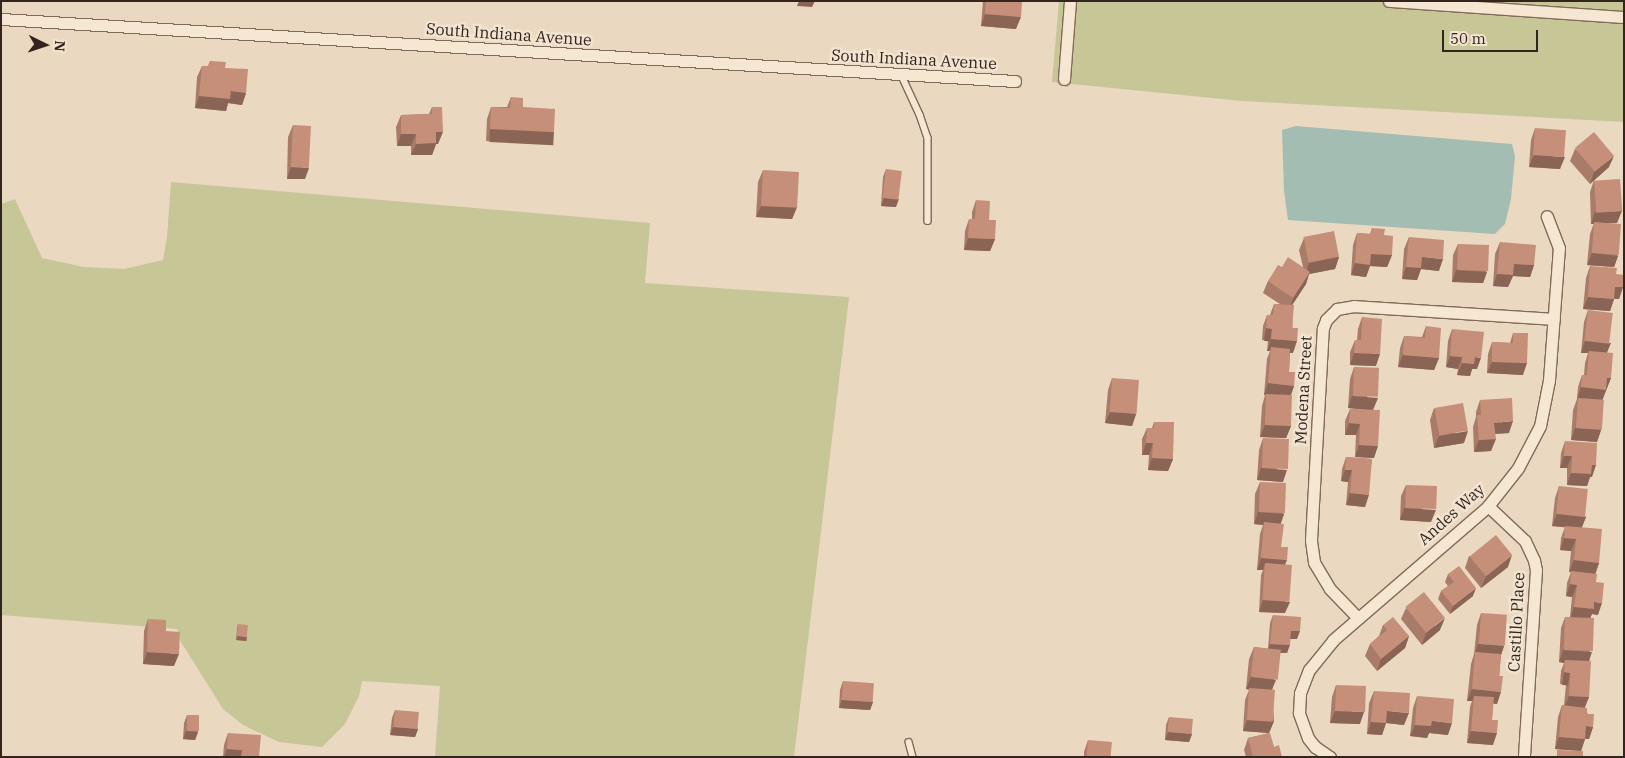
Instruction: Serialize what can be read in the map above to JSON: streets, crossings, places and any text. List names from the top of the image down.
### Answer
{
  "streets": {
    "street": [
      "South Indiana Avenue",
      "Modena Street",
      "Andes Way",
      "Castillo Place"
    ]
  },
  "crossings": [
    ["Modena Street", "Andes Way"],
    ["Andes Way", "Castillo Place"]
  ],
  "scale_bar": "50 m",
  "north": "right"
}
